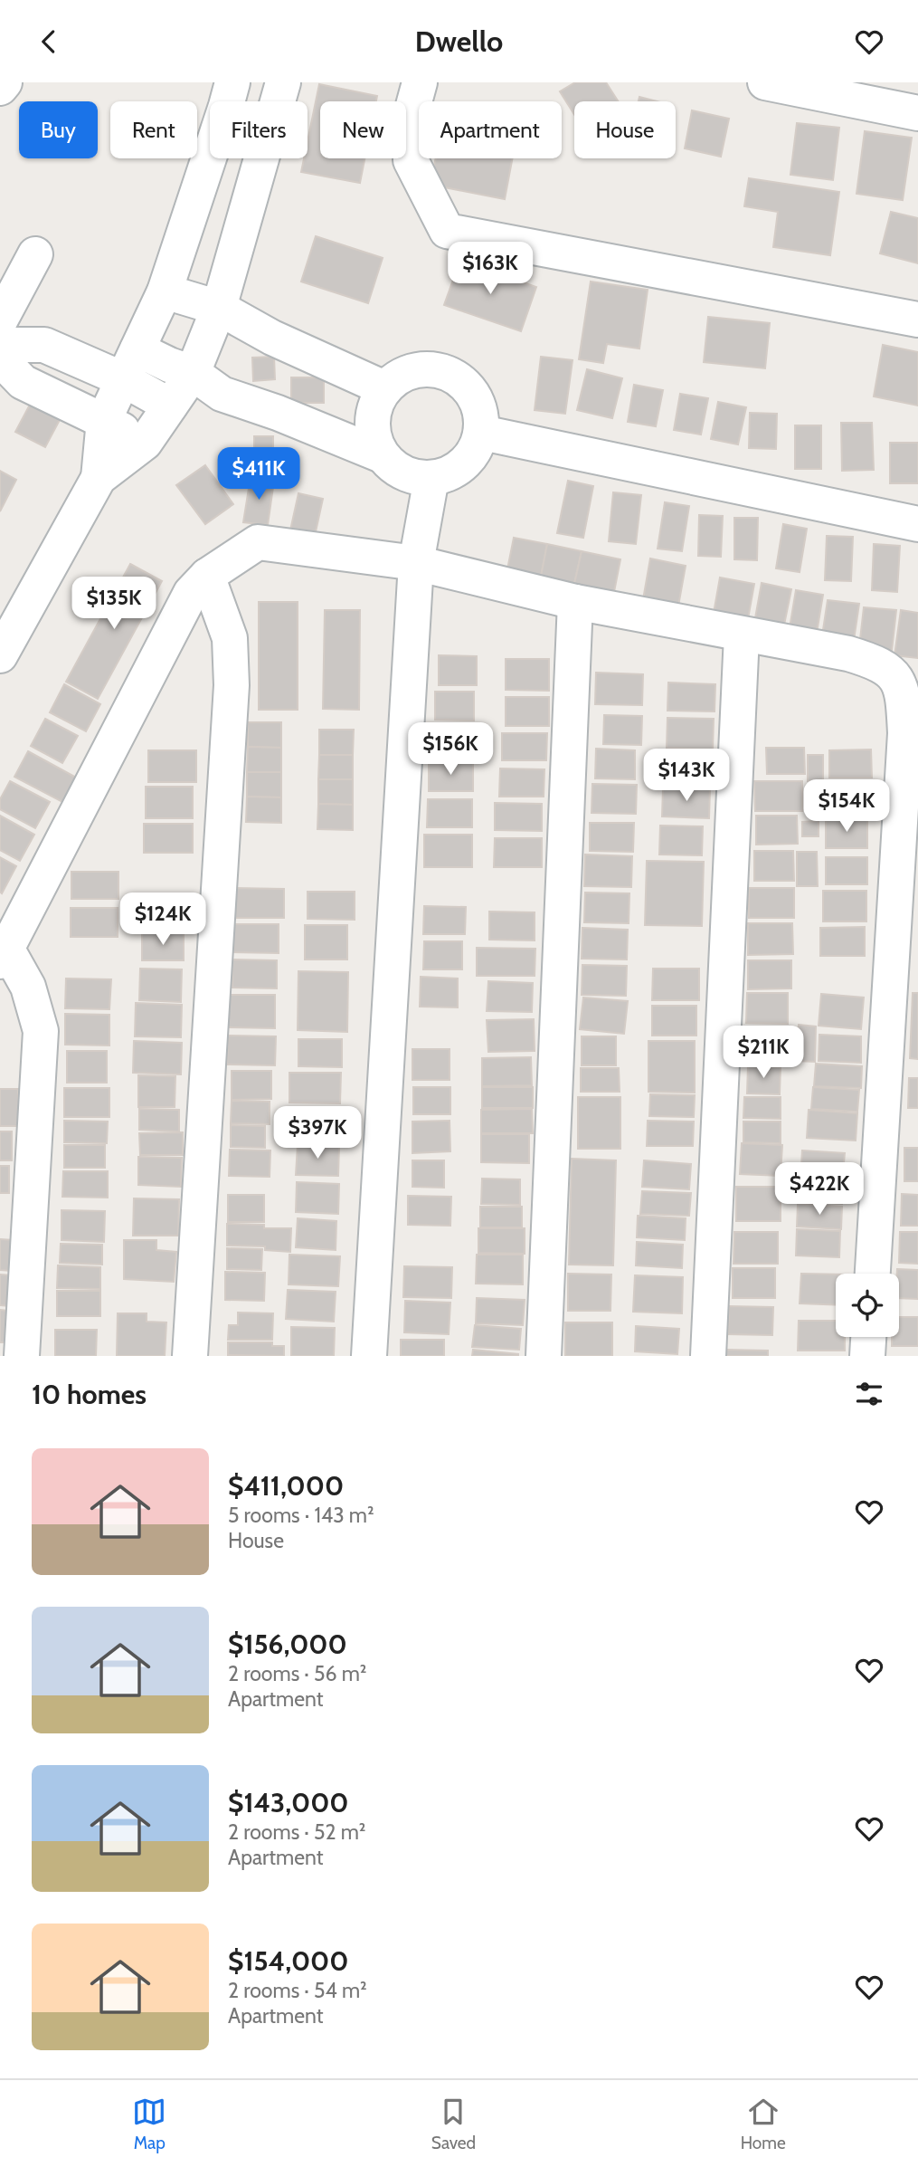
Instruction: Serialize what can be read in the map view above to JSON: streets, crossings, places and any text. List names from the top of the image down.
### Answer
{
  "page": {
    "header": "Dwello",
    "chip": [
      "Buy",
      "Rent",
      "Filters",
      "New",
      "Apartment",
      "House"
    ],
    "price": [
      "$163K",
      "$411K",
      "$135K",
      "$156K",
      "$143K",
      "$154K",
      "$124K",
      "$211K",
      "$397K",
      "$422K"
    ],
    "heading": "10 homes",
    "list": [
      {
        "name": "$411,000",
        "note": "5 rooms · 143 m² · House"
      },
      {
        "name": "$156,000",
        "note": "2 rooms · 56 m² · Apartment"
      },
      {
        "name": "$143,000",
        "note": "2 rooms · 52 m² · Apartment"
      },
      {
        "name": "$154,000",
        "note": "2 rooms · 54 m² · Apartment"
      }
    ],
    "tabs": ["Map", "Saved", "Home"]
  }
}
